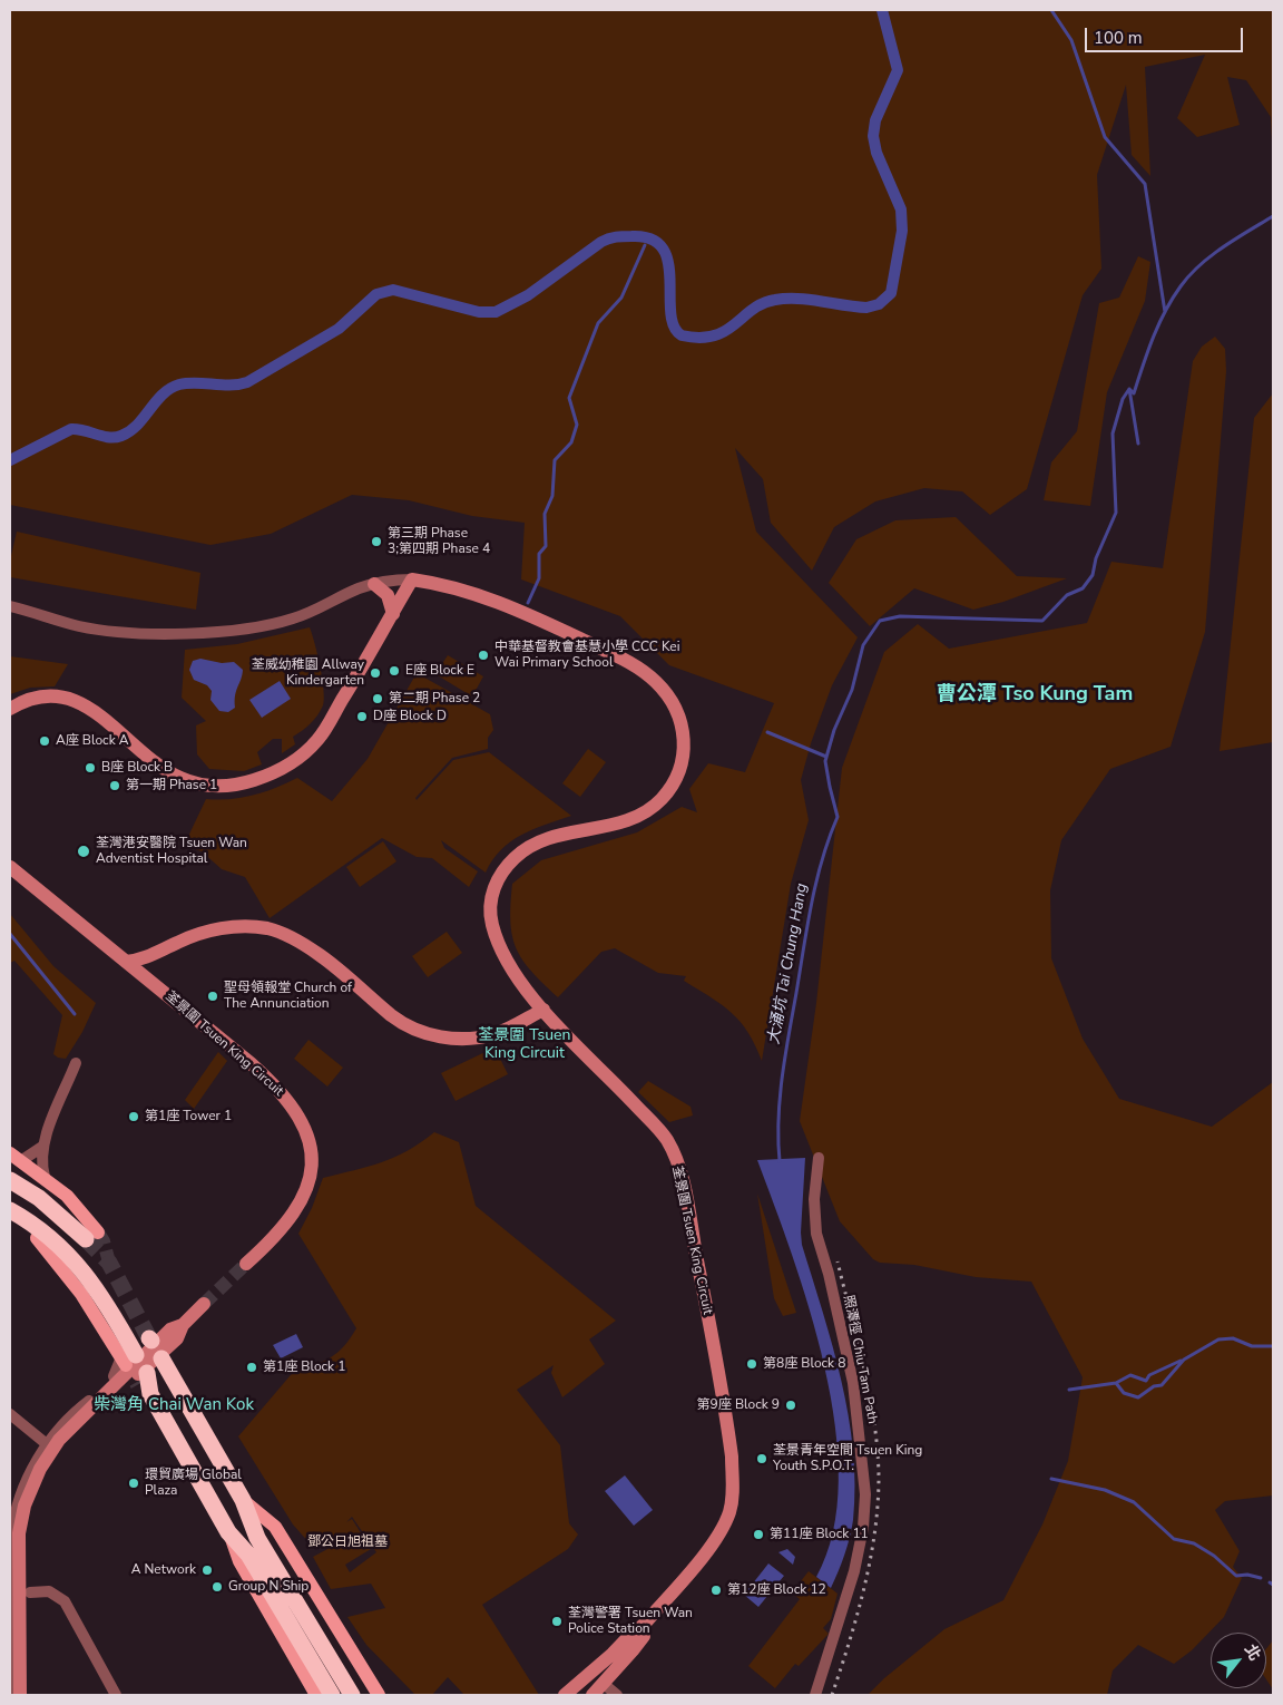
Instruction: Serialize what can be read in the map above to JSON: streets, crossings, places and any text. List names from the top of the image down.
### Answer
{
  "streets": {
    "street": ["荃景圍 Tsuen King Circuit", "照潭徑 Chiu Tam Path"]
  },
  "districts": ["曹公潭 Tso Kung Tam", "荃景圍 Tsuen King Circuit", "柴灣角 Chai Wan Kok"],
  "water": ["大涌坑 Tai Chung Hang"],
  "parks": ["鄧公日旭祖墓"],
  "places": [
    "第三期 Phase 3;第四期 Phase 4",
    "中華基督教會基慧小學 CCC Kei Wai Primary School",
    "E座 Block E",
    "荃威幼稚園 Allway Kindergarten",
    "第二期 Phase 2",
    "D座 Block D",
    "A座 Block A",
    "B座 Block B",
    "第一期 Phase 1",
    "荃灣港安醫院 Tsuen Wan Adventist Hospital",
    "聖母領報堂 Church of The Annunciation",
    "第1座 Tower 1",
    "第8座 Block 8",
    "第1座 Block 1",
    "第9座 Block 9",
    "荃景青年空間 Tsuen King Youth S.P.O.T.",
    "環貿廣場 Global Plaza",
    "第11座 Block 11",
    "A Network",
    "Group N Ship",
    "第12座 Block 12",
    "荃灣警署 Tsuen Wan Police Station"
  ],
  "scale_bar": "100 m",
  "north": "top right"
}
